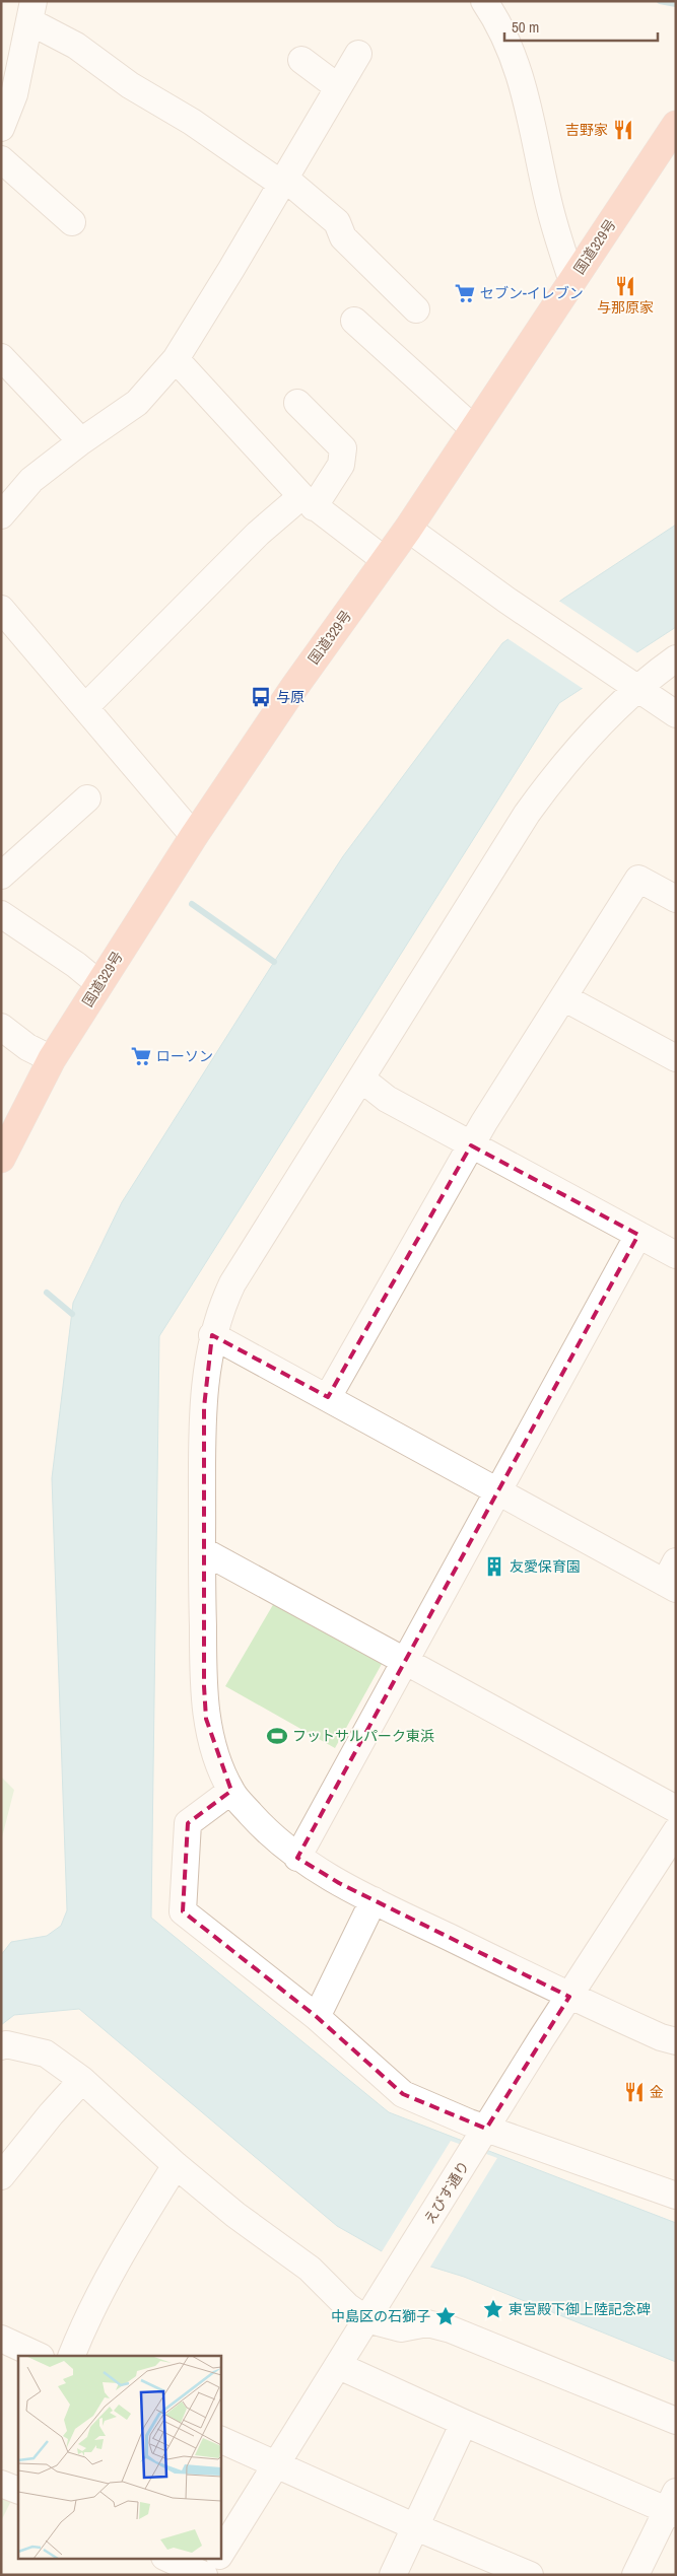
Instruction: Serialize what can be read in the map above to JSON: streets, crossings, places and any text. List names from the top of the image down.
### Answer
{
  "streets": {
    "highway": ["国道329号"],
    "street": ["えびす通り"]
  },
  "places": {
    "restaurant": ["吉野家", "与那原家", "金"],
    "supermarket": ["セブン-イレブン", "ローソン"],
    "bus stop": ["与原"],
    "building": ["友愛保育園"],
    "sports": ["フットサルパーク東浜"],
    "place": ["東宮殿下御上陸記念碑", "中島区の石獅子"]
  },
  "scale_bar": "50 m"
}
